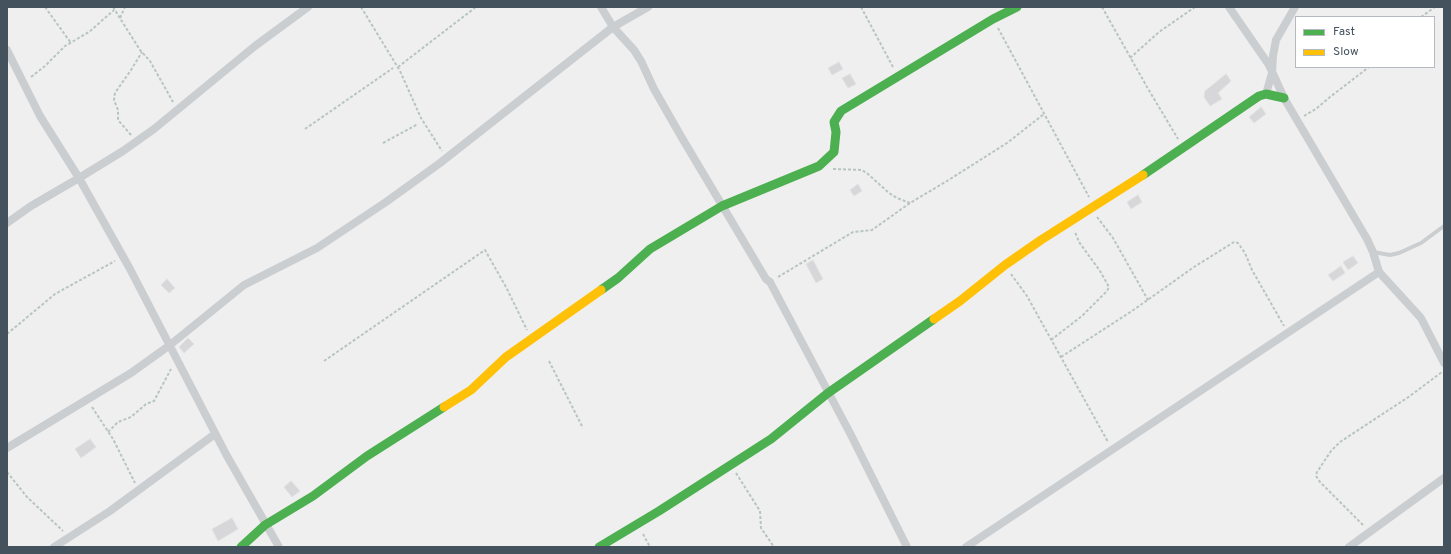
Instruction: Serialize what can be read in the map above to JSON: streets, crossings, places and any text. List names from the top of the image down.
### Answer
{
  "legend": ["Fast", "Slow"]
}
